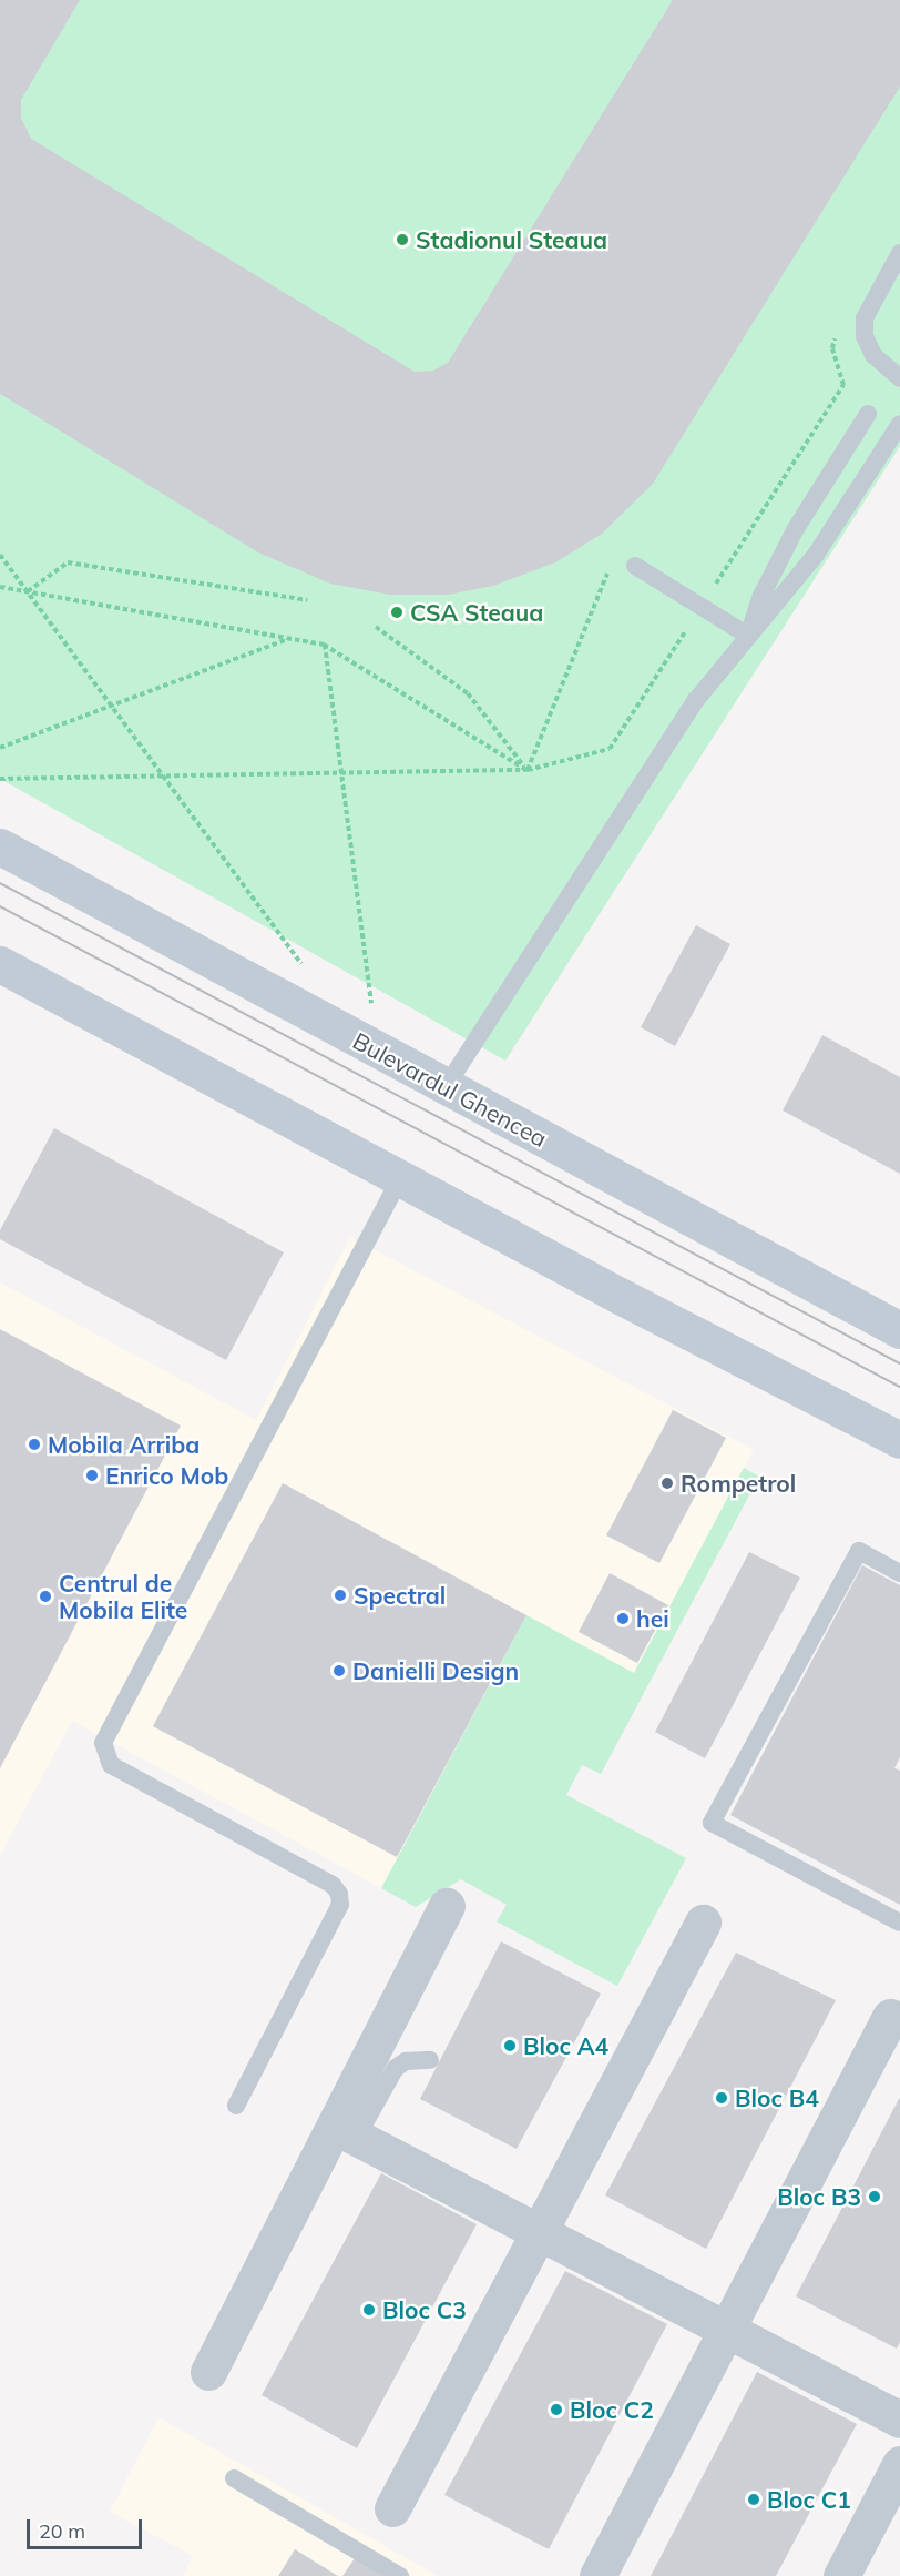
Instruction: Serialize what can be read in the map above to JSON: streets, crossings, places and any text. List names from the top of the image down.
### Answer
{
  "streets": {
    "main road": ["Bulevardul Ghencea"]
  },
  "places": [
    "Stadionul Steaua",
    "CSA Steaua",
    "Mobila Arriba",
    "Enrico Mob",
    "Rompetrol",
    "Spectral",
    "Centrul de Mobila Elite",
    "hei",
    "Danielli Design",
    "Bloc A4",
    "Bloc B4",
    "Bloc B3",
    "Bloc C3",
    "Bloc C2",
    "Bloc C1"
  ],
  "scale_bar": "20 m"
}
